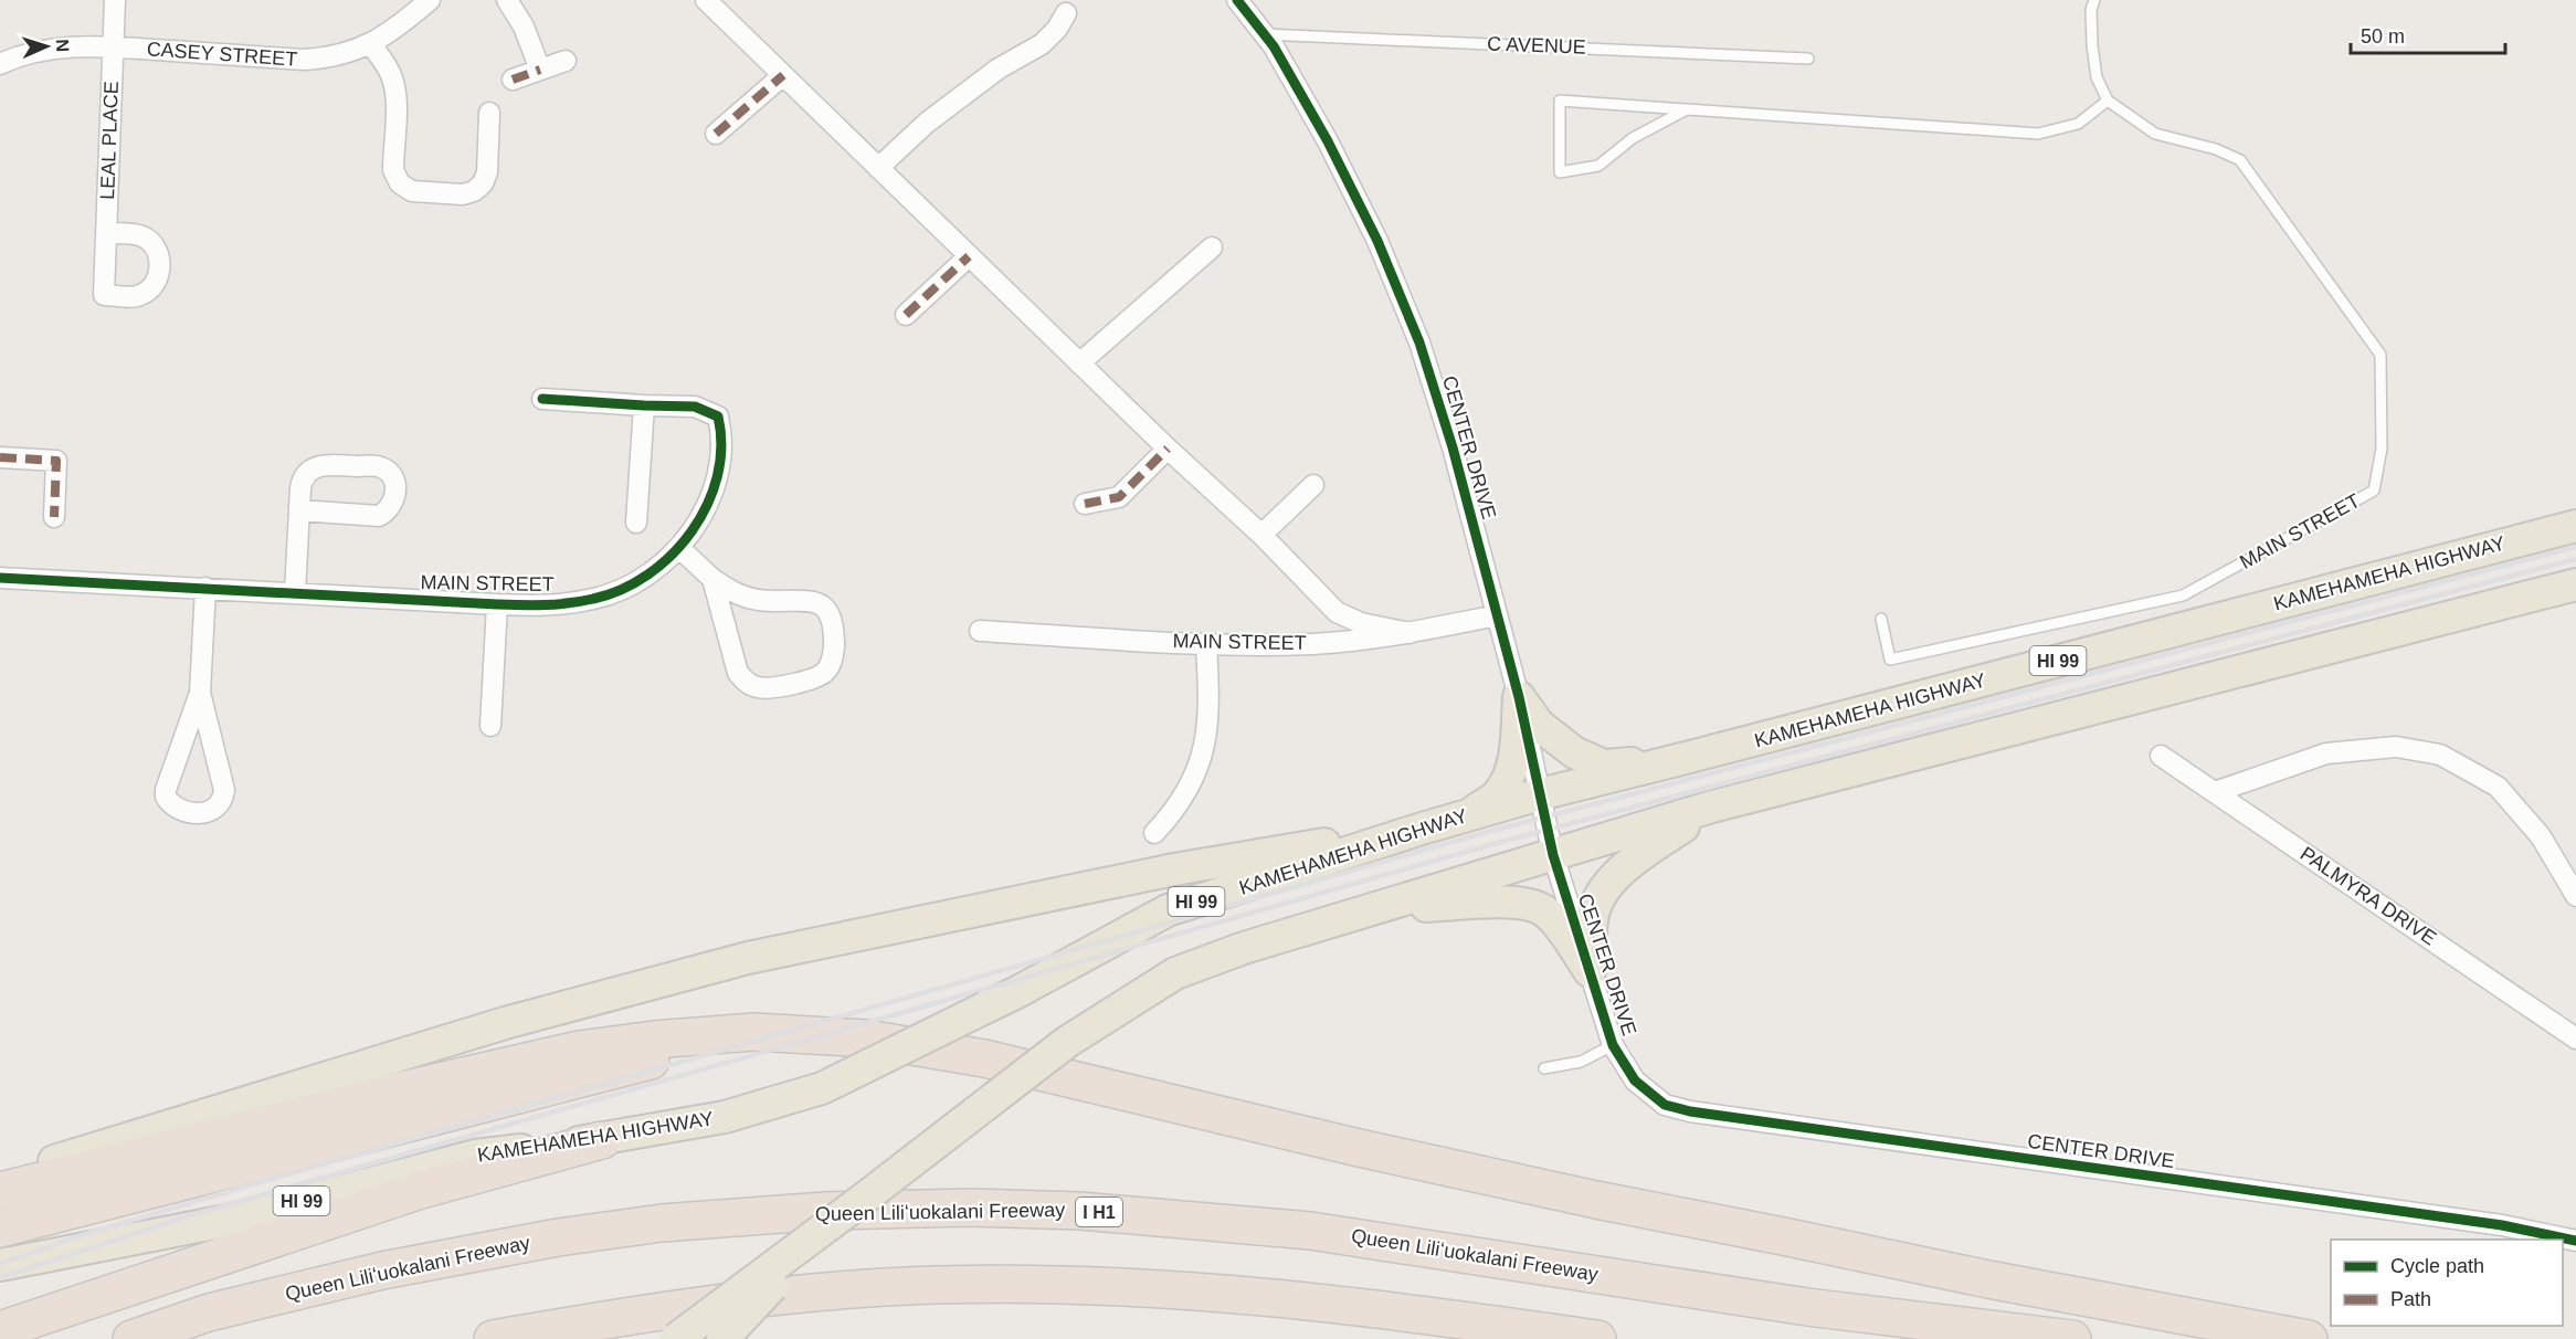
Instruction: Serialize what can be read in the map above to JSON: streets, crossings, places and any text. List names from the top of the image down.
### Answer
{
  "streets": {
    "highway": ["Queen Liliʻuokalani Freeway", "I H1"],
    "main road": ["KAMEHAMEHA HIGHWAY", "HI 99"],
    "street": [
      "CASEY STREET",
      "LEAL PLACE",
      "CENTER DRIVE",
      "MAIN STREET",
      "PALMYRA DRIVE"
    ],
    "lane": ["C AVENUE"]
  },
  "crossings": [
    ["C AVENUE", "CENTER DRIVE"],
    ["CASEY STREET", "LEAL PLACE"],
    ["CENTER DRIVE", "MAIN STREET"],
    ["CENTER DRIVE", "KAMEHAMEHA HIGHWAY"]
  ],
  "legend": ["Cycle path", "Path"],
  "scale_bar": "50 m",
  "north": "right"
}
